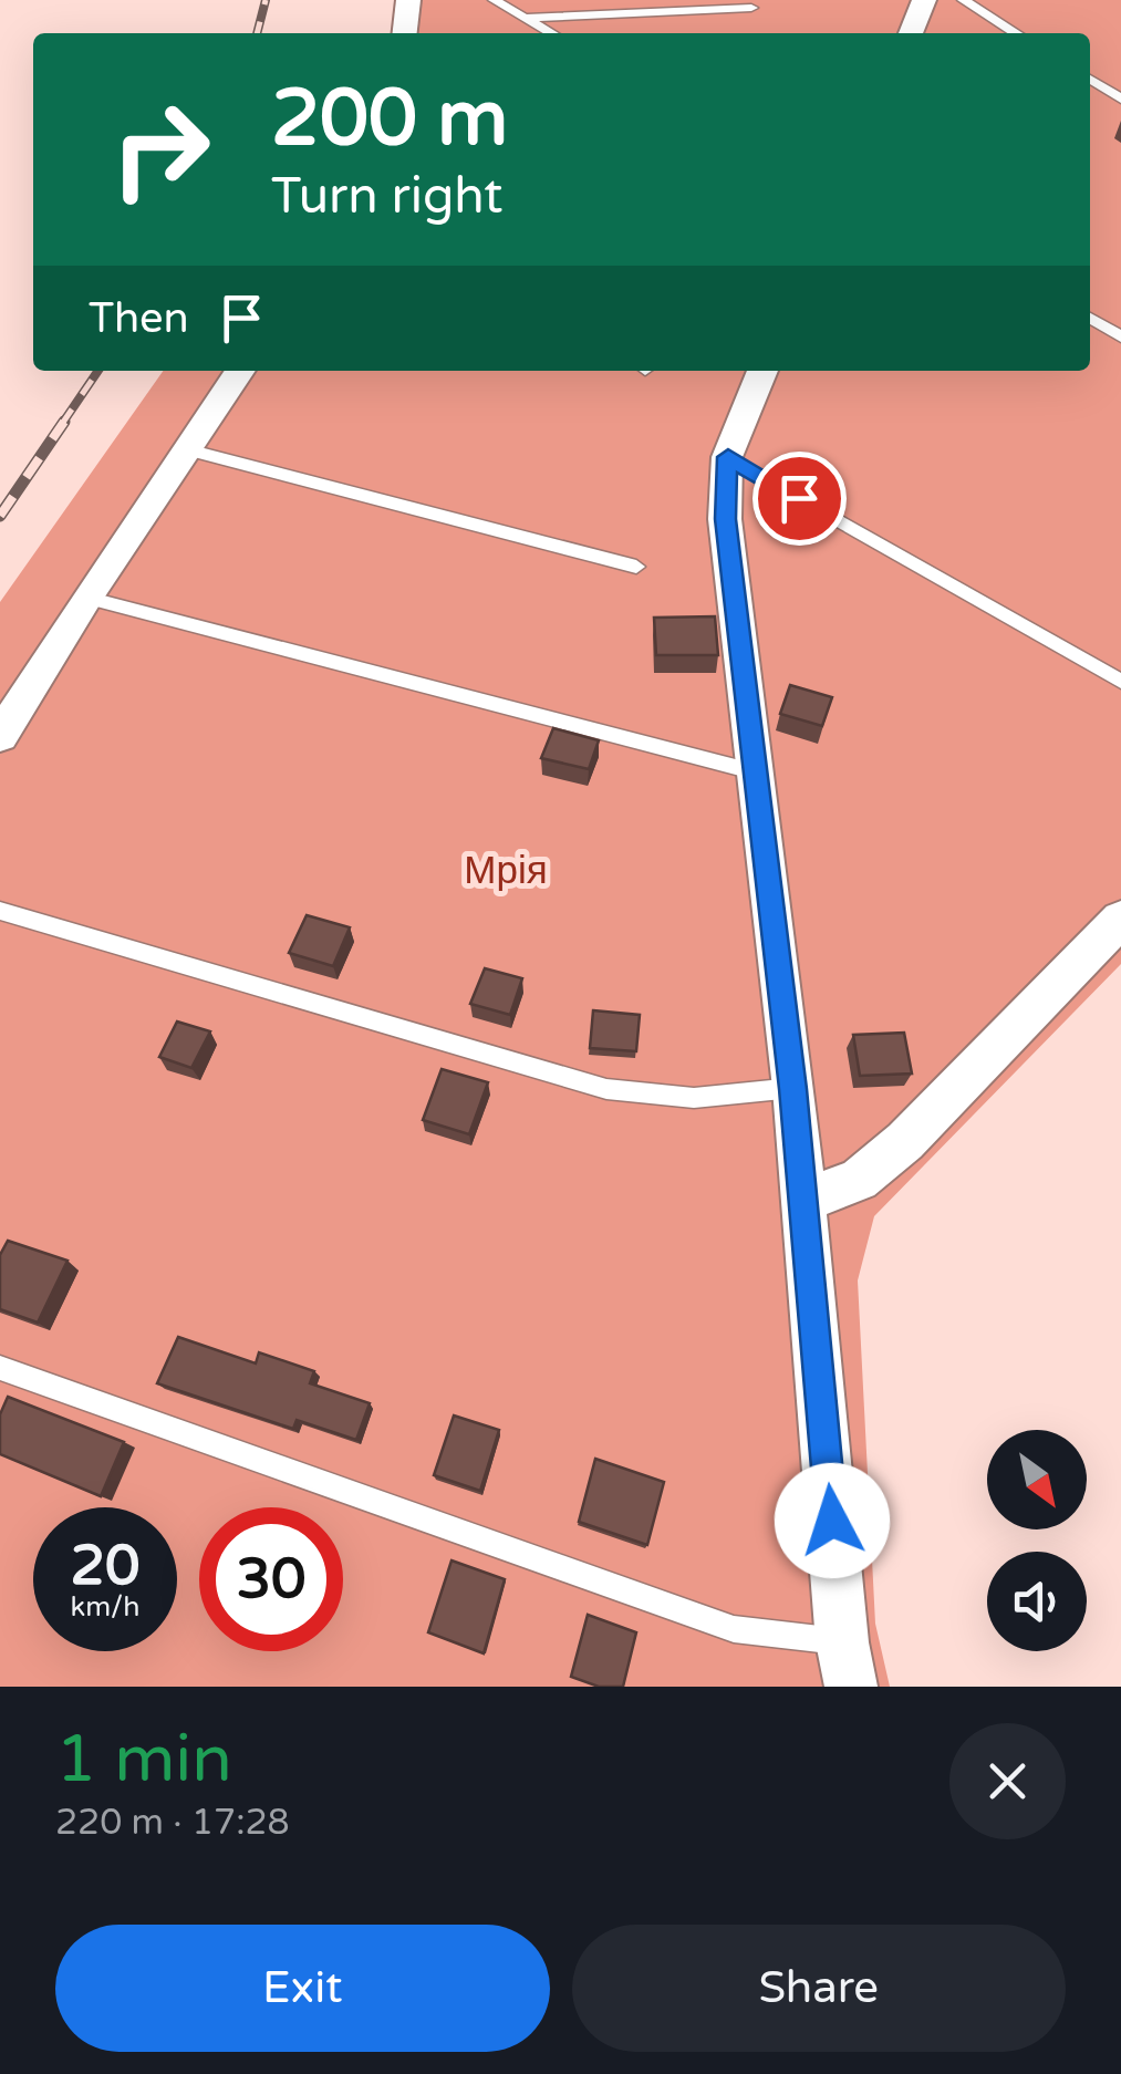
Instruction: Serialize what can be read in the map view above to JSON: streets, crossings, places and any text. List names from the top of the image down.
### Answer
{
  "parks": ["Мрія"],
  "north": "bottom right",
  "page": {
    "turn": ["200 m", "Turn right"],
    "then": "Then",
    "speed": "20 km/h",
    "limit": "30",
    "heading": ["1 min", "220 m · 17:28"],
    "buttons": ["Exit", "Share"]
  }
}
